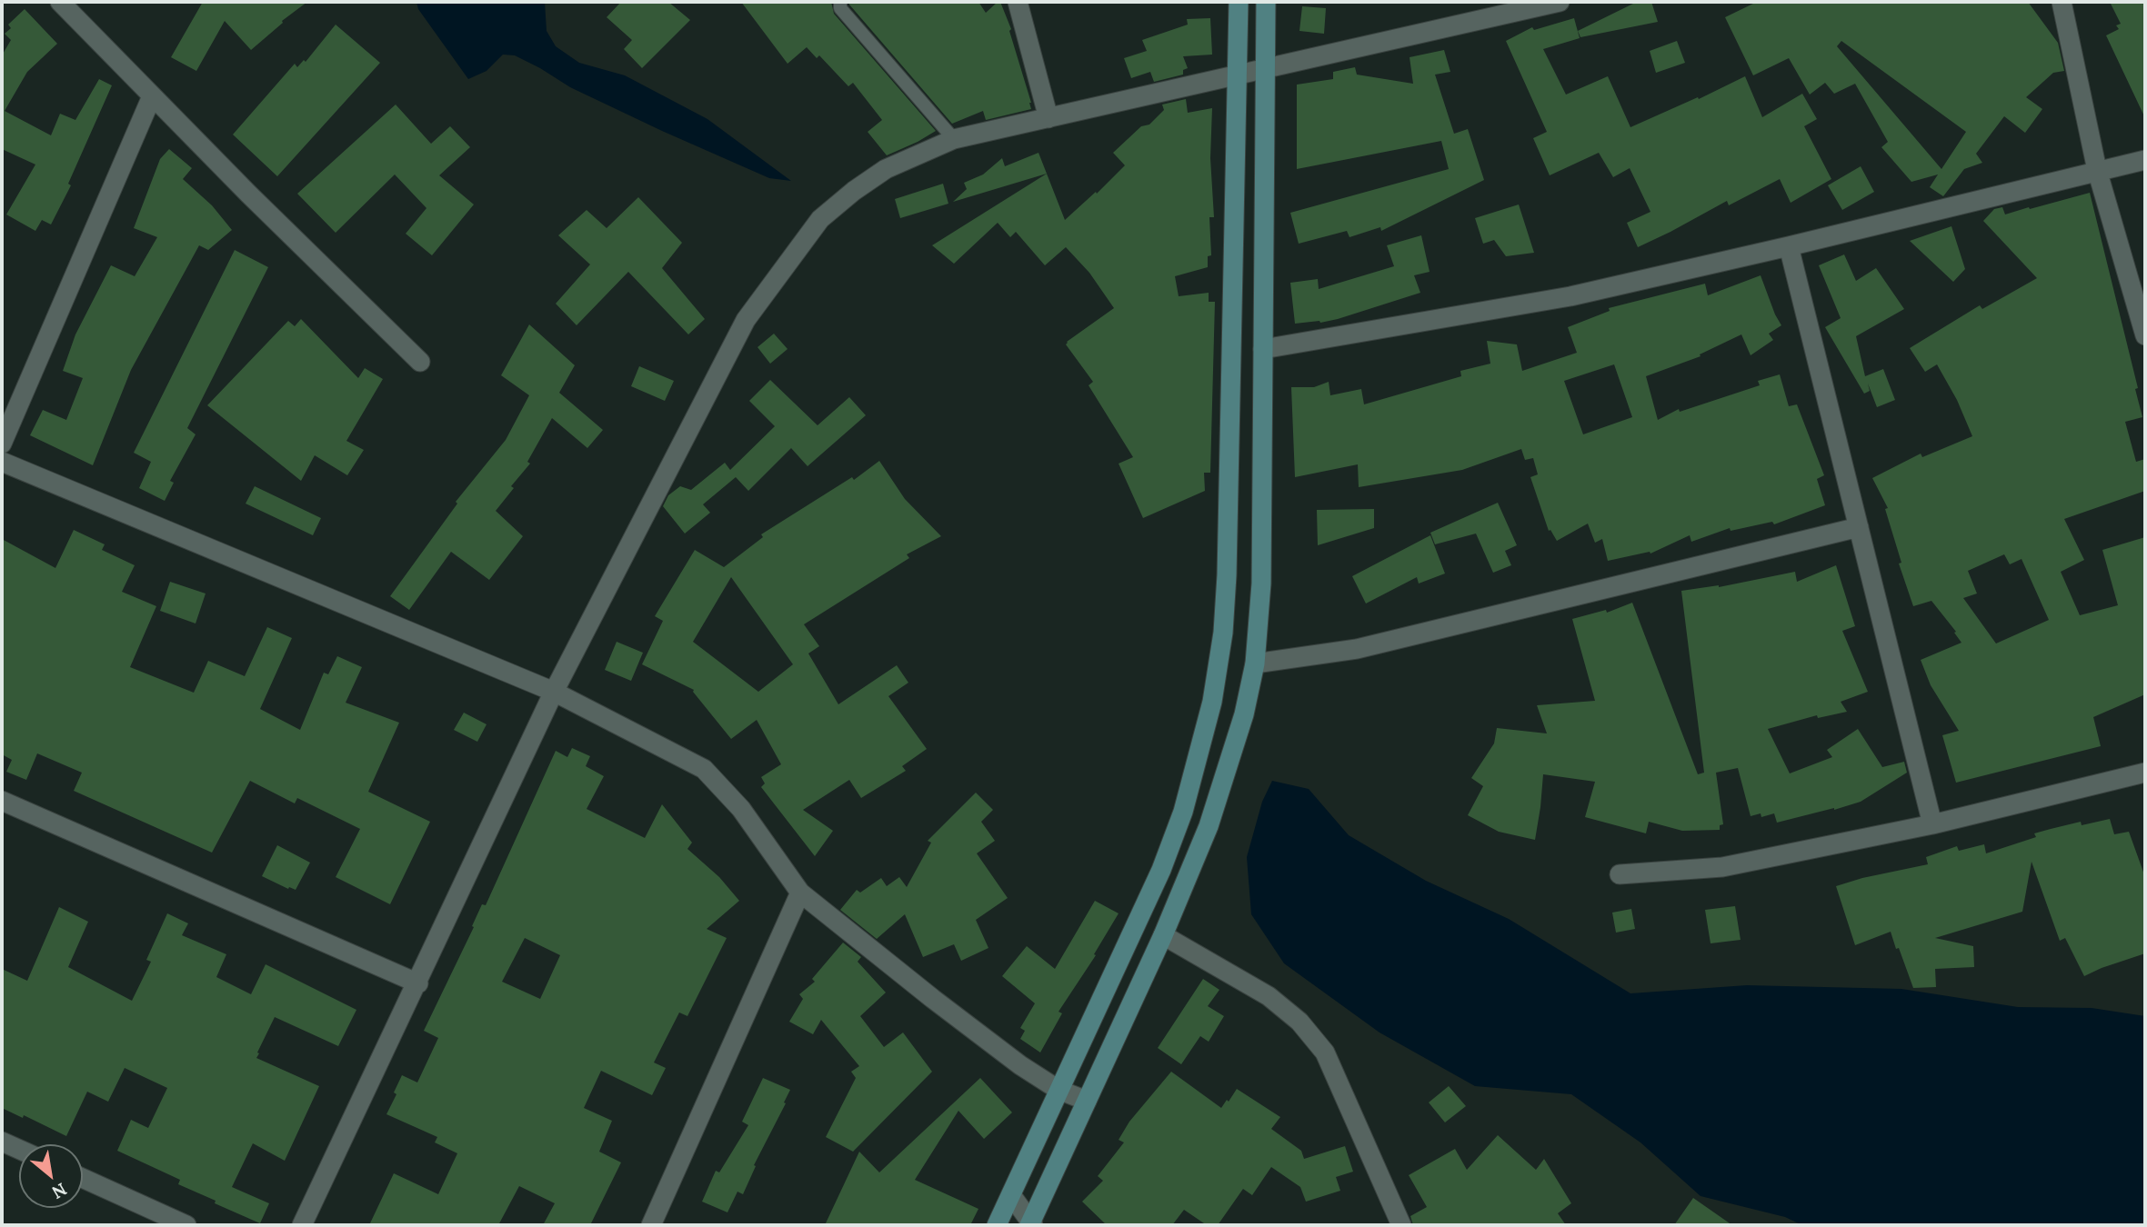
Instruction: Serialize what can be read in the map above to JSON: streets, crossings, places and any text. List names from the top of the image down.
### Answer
{
  "north": "bottom right"
}
